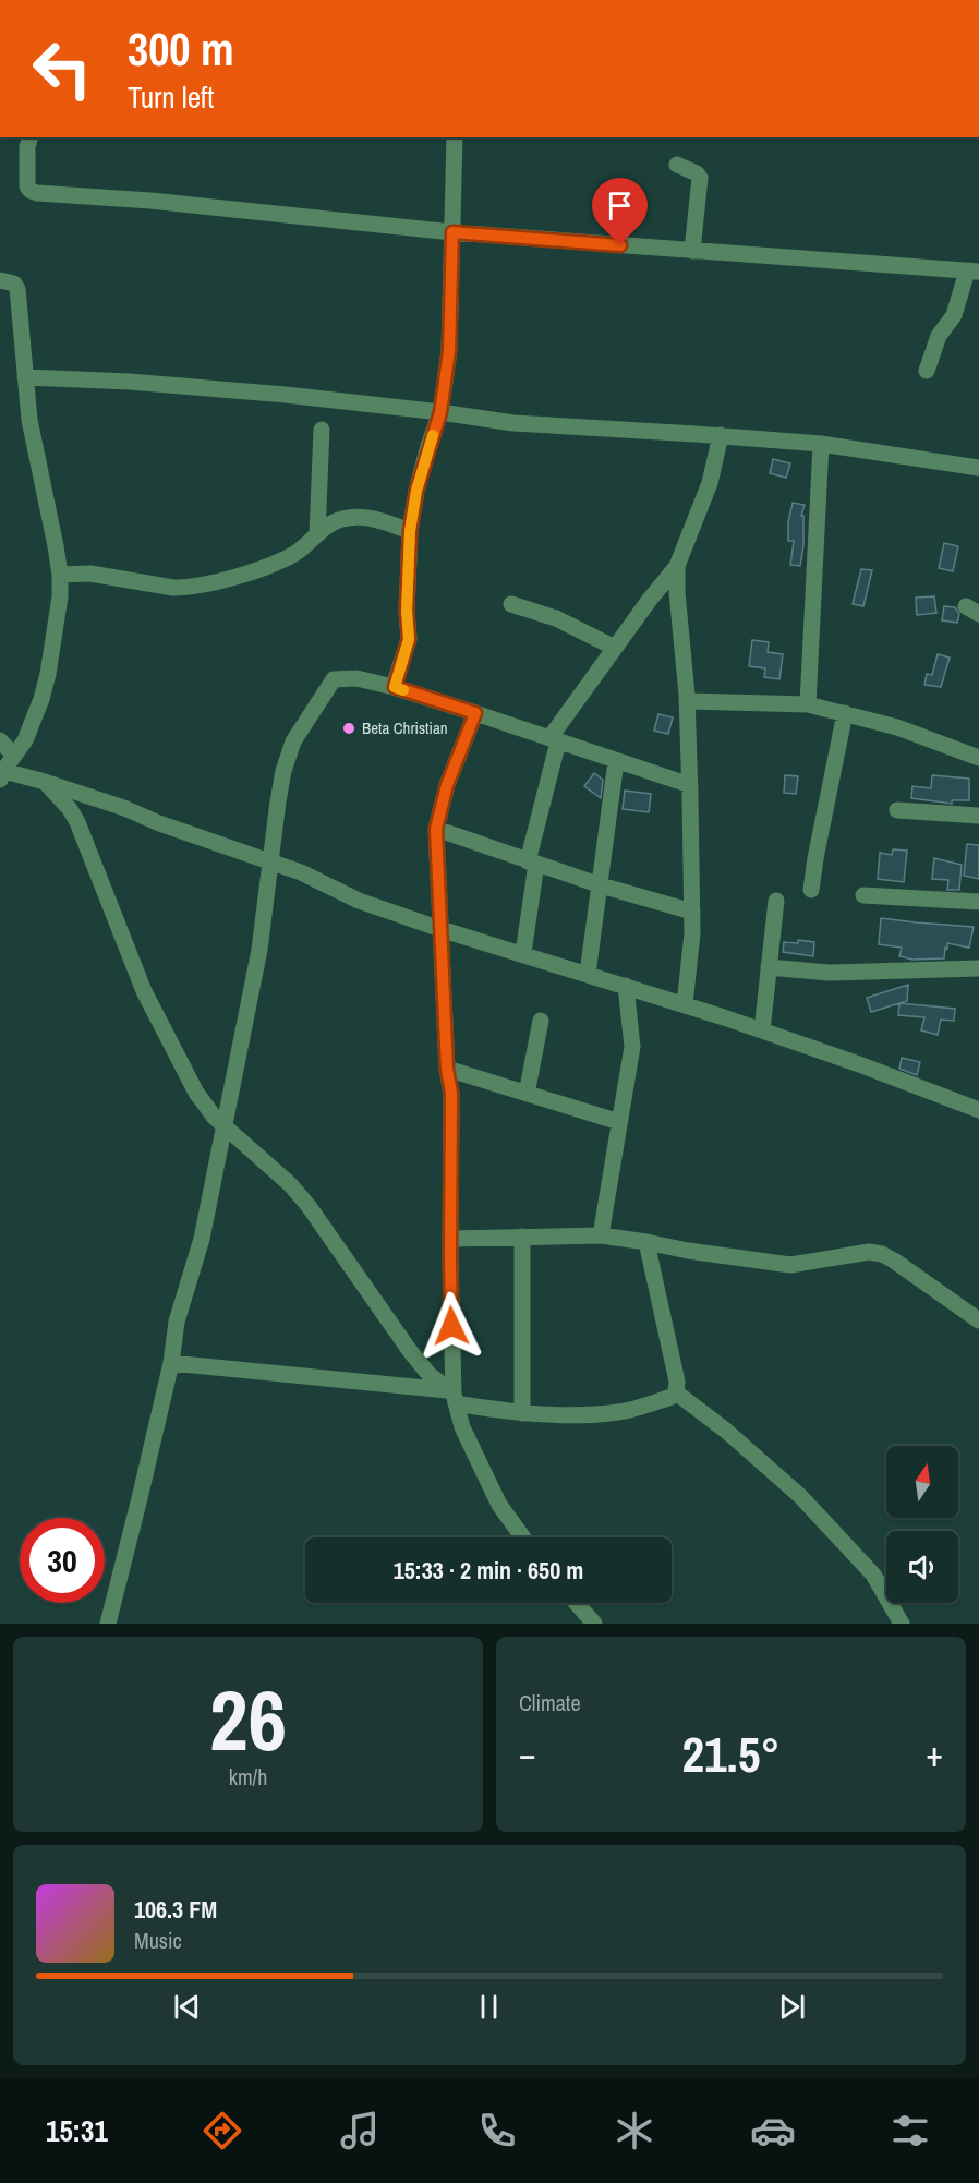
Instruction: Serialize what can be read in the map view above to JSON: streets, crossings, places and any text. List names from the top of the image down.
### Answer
{
  "places": ["Beta Christian"],
  "north": "top",
  "page": {
    "turn": ["300 m", "Turn left"],
    "limit": "30",
    "trip": "15:33 · 2 min · 650 m",
    "tile": [
      ["26", "km/h"],
      "Climate"
    ],
    "heat": ["−", "21.5°", "+"],
    "song": ["106.3 FM", "Music"],
    "tabs": "15:31"
  }
}
